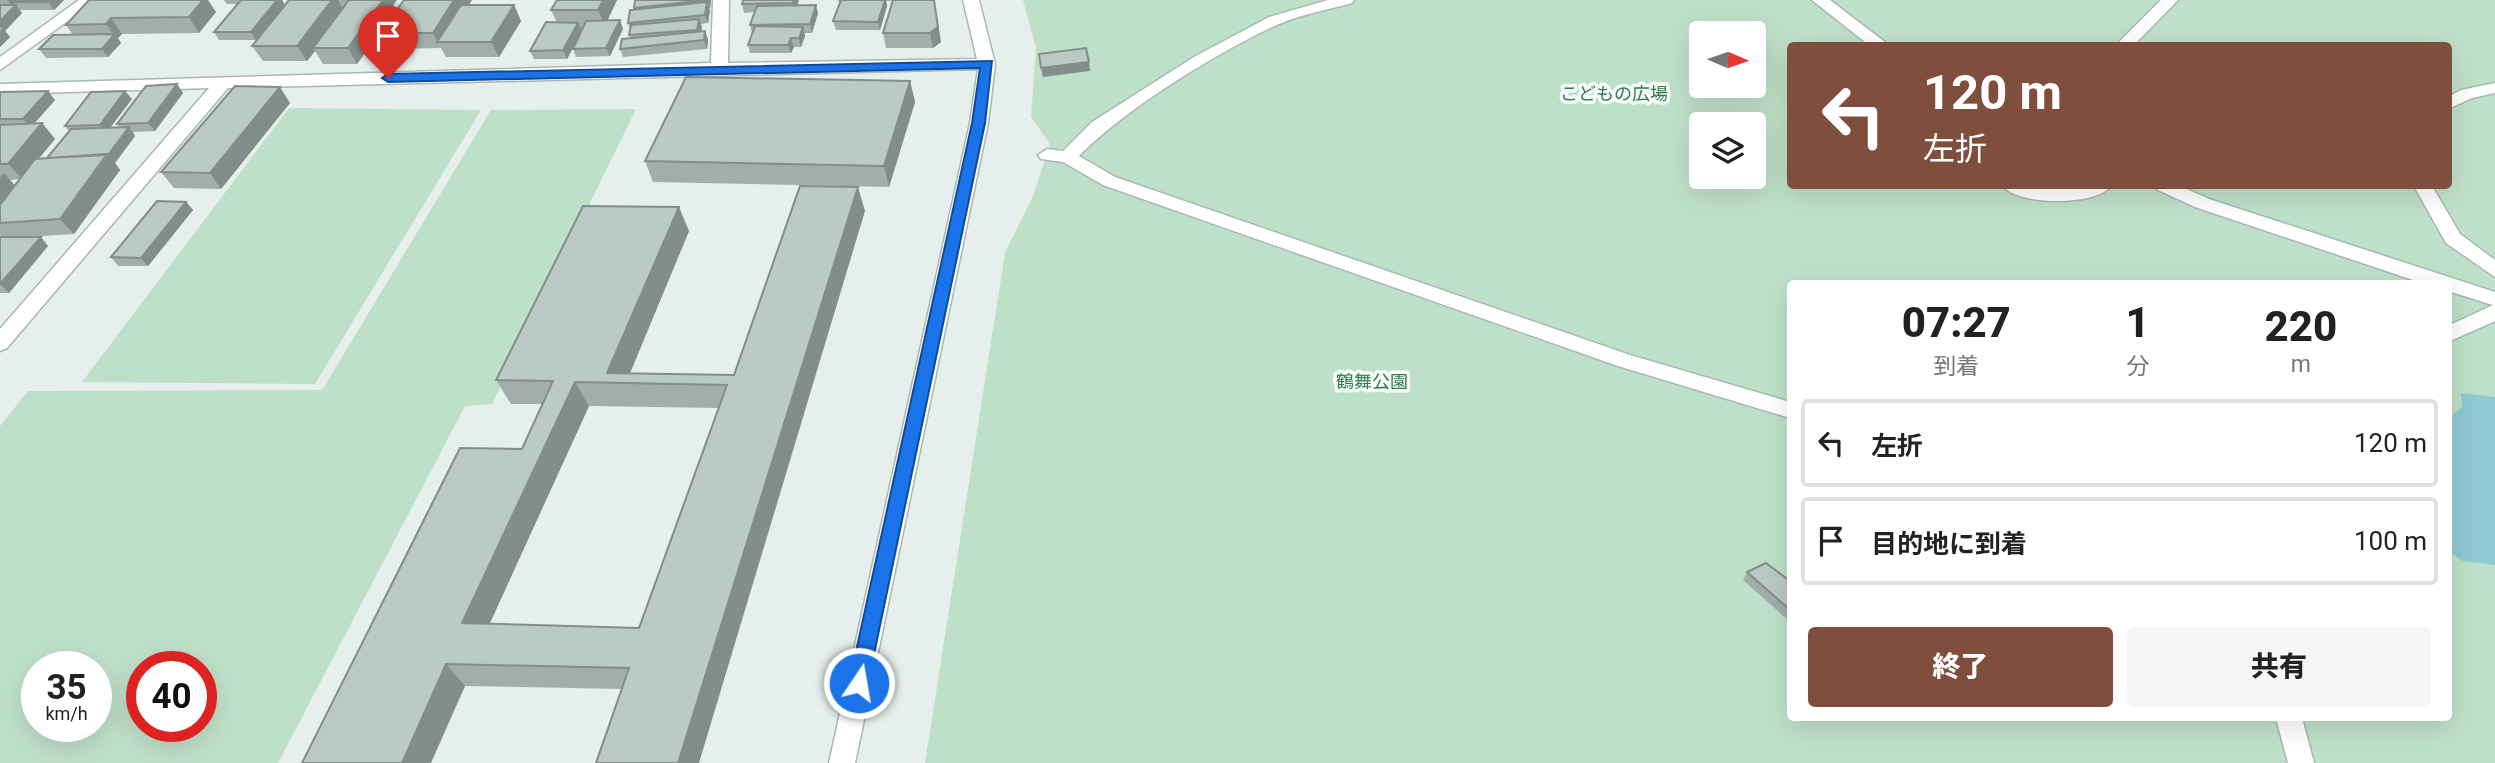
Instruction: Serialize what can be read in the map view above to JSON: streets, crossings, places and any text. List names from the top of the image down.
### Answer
{
  "parks": ["こどもの広場", "鶴舞公園"],
  "north": "right",
  "page": {
    "turn": ["120 m", "左折"],
    "eta": [
      "07:27",
      "到着",
      "1",
      "分",
      "220",
      "m"
    ],
    "list": [
      {
        "name": "左折",
        "value": "120 m"
      },
      {
        "name": "目的地に到着",
        "value": "100 m"
      }
    ],
    "buttons": ["終了", "共有"],
    "speed": "35 km/h",
    "limit": "40"
  }
}
